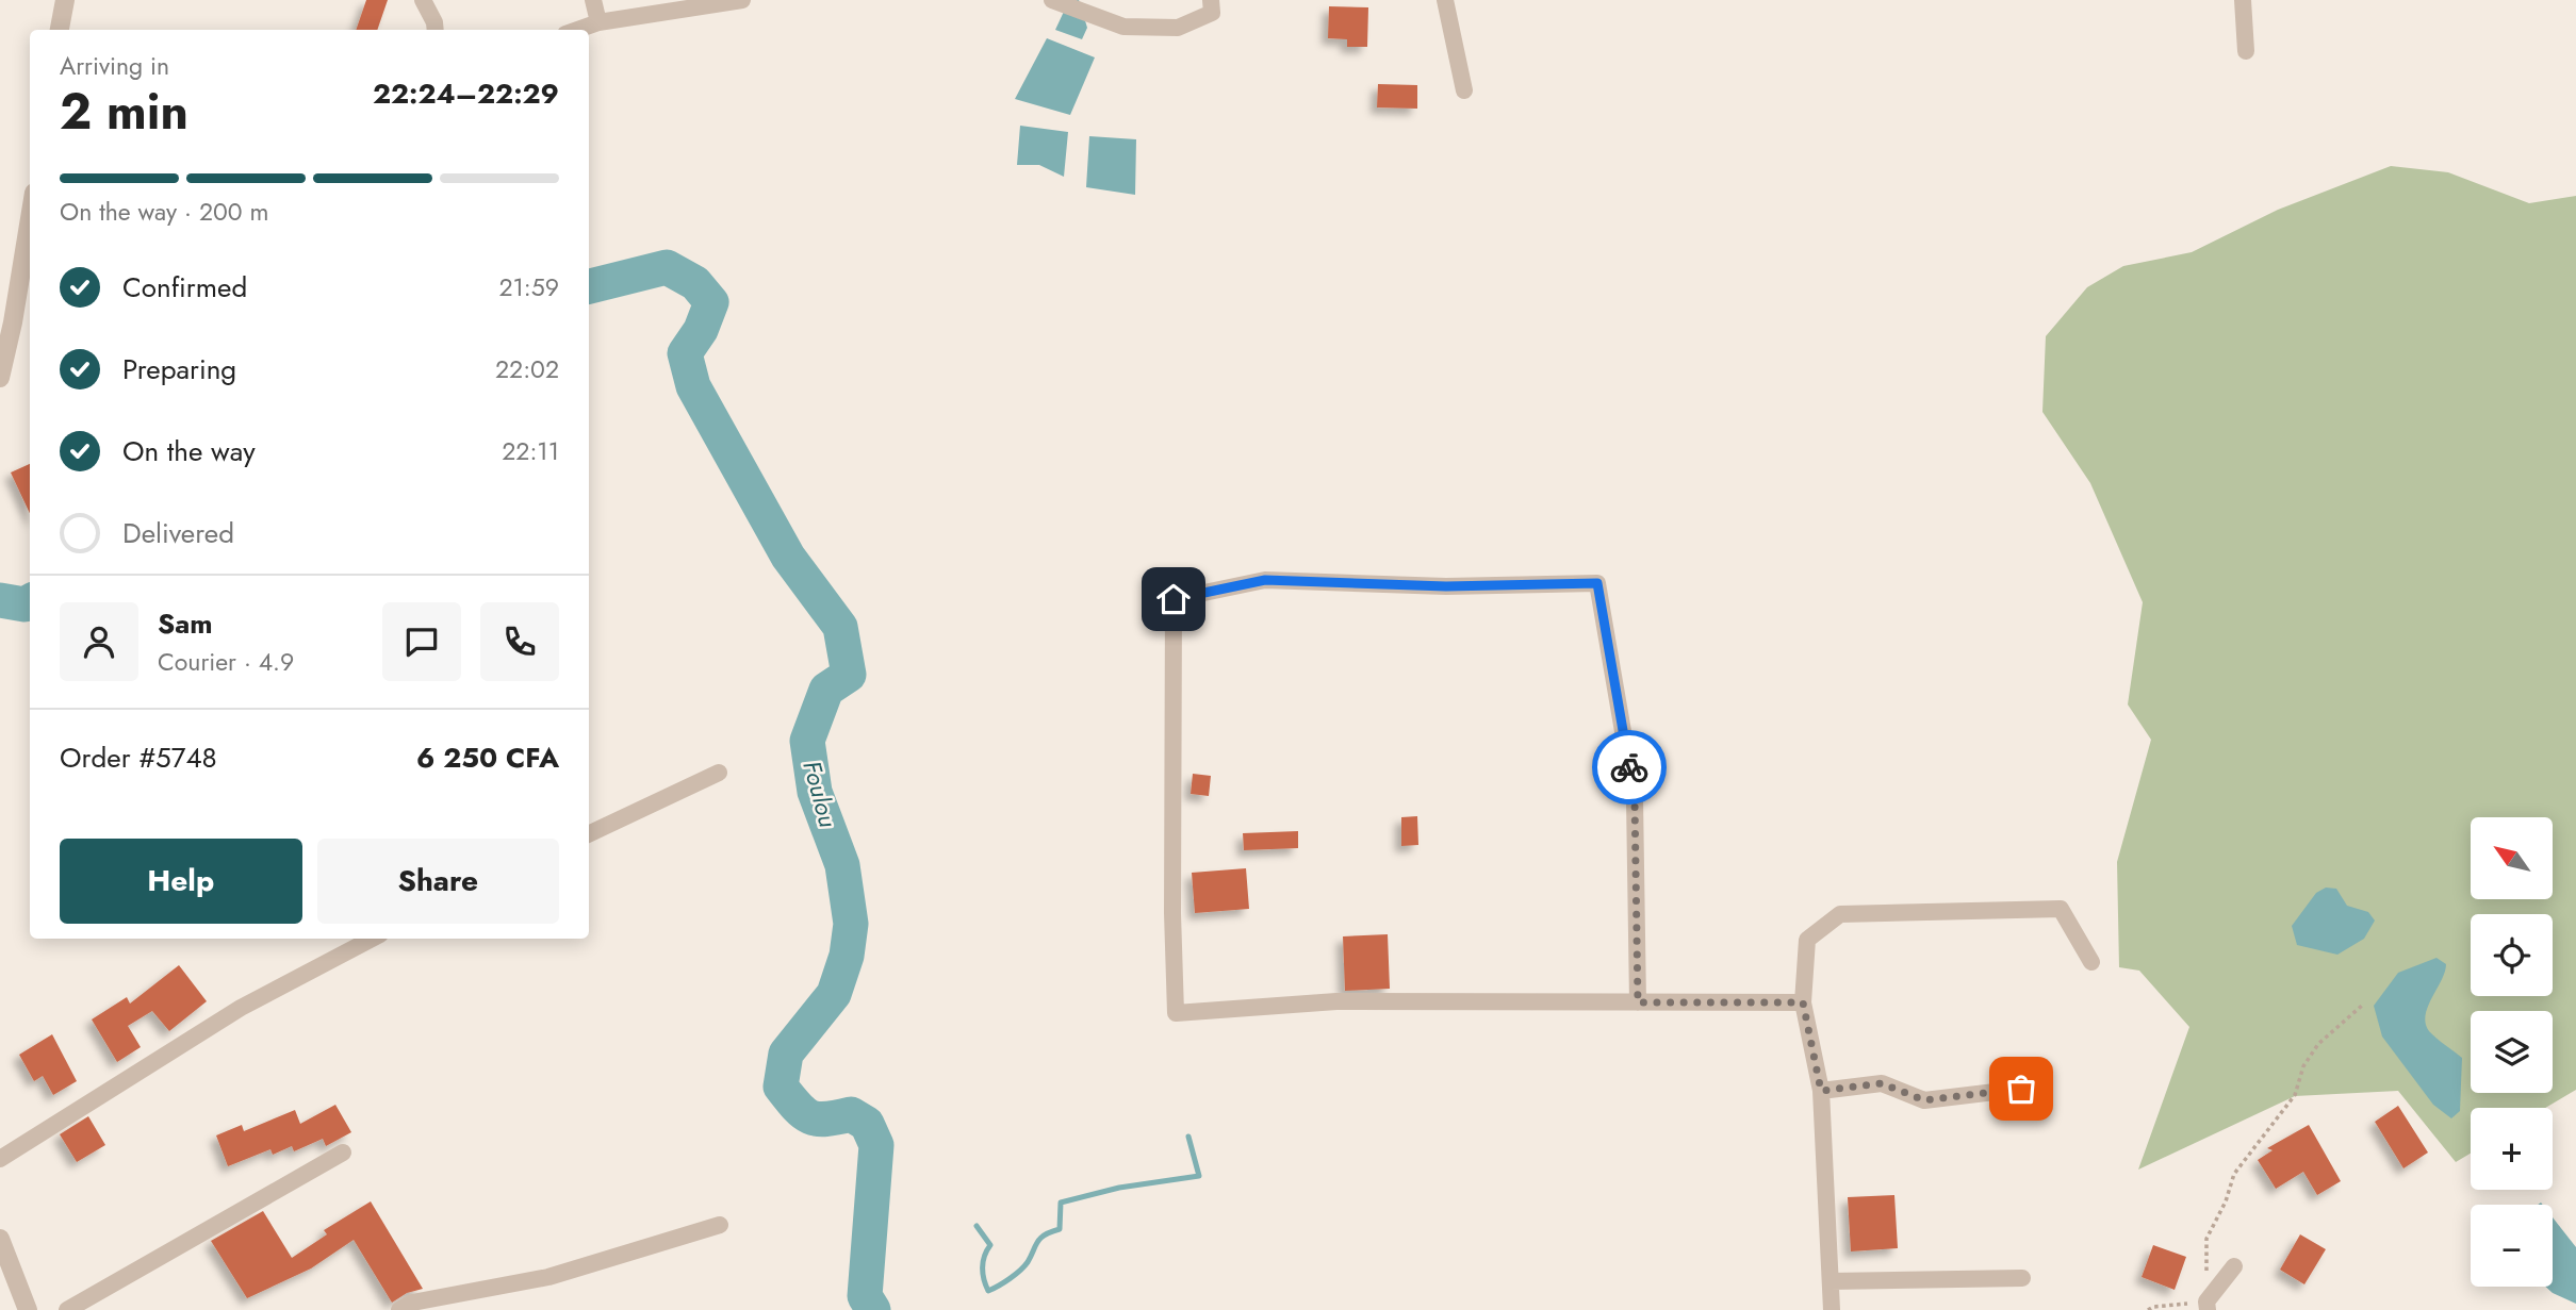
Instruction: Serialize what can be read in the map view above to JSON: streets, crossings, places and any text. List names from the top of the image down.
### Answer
{
  "water": ["Foulou"],
  "north": "top left",
  "page": {
    "heading": ["2 min", "Arriving in", "22:24–22:29"],
    "panel": [
      "Sam",
      "Courier · 4.9",
      "Order #5748",
      "6 250 CFA"
    ],
    "bar": "On the way · 200 m",
    "list": [
      ["Confirmed", "21:59"],
      ["Preparing", "22:02"],
      ["On the way", "22:11"],
      "Delivered"
    ],
    "map_buttons": ["+", "−"],
    "buttons": ["Help", "Share"]
  }
}
